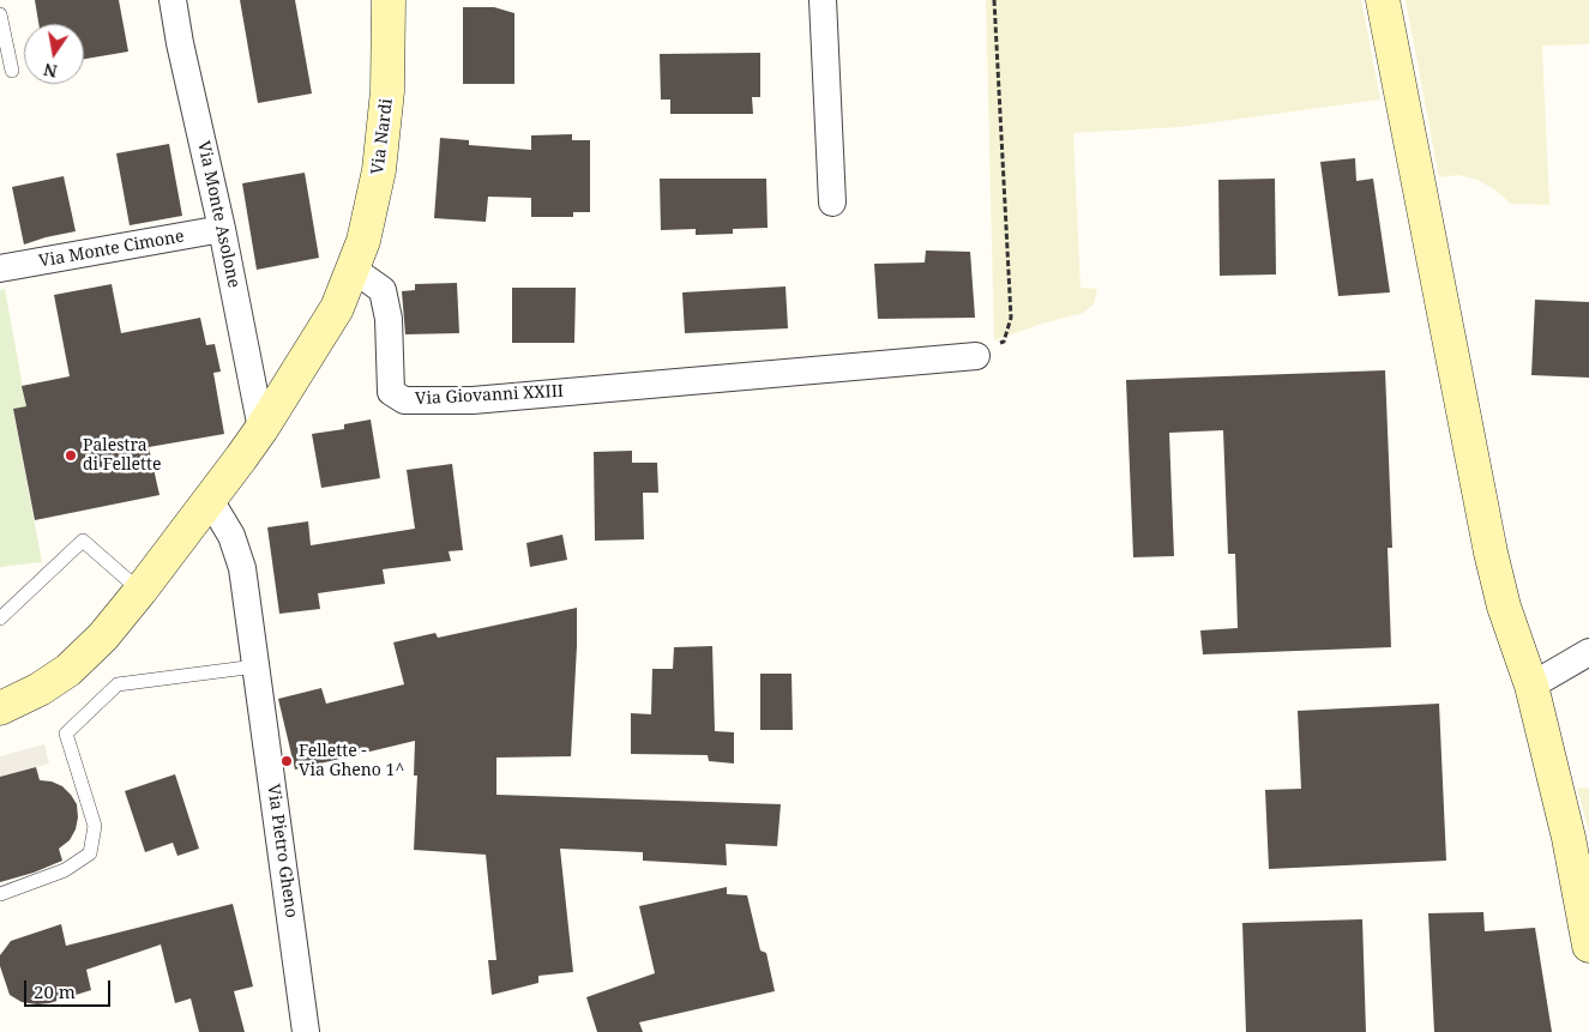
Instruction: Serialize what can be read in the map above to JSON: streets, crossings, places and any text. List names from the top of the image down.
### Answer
{
  "streets": {
    "street": [
      "Via Nardi",
      "Via Monte Asolone",
      "Via Monte Cimone",
      "Via Giovanni XXIII",
      "Via Pietro Gheno"
    ]
  },
  "crossings": [
    ["Via Nardi", "Via Giovanni XXIII"],
    ["Via Monte Asolone", "Via Monte Cimone"]
  ],
  "places": ["Palestra di Fellette", "Fellette - Via Gheno 1^"],
  "scale_bar": "20 m",
  "north": "bottom"
}
